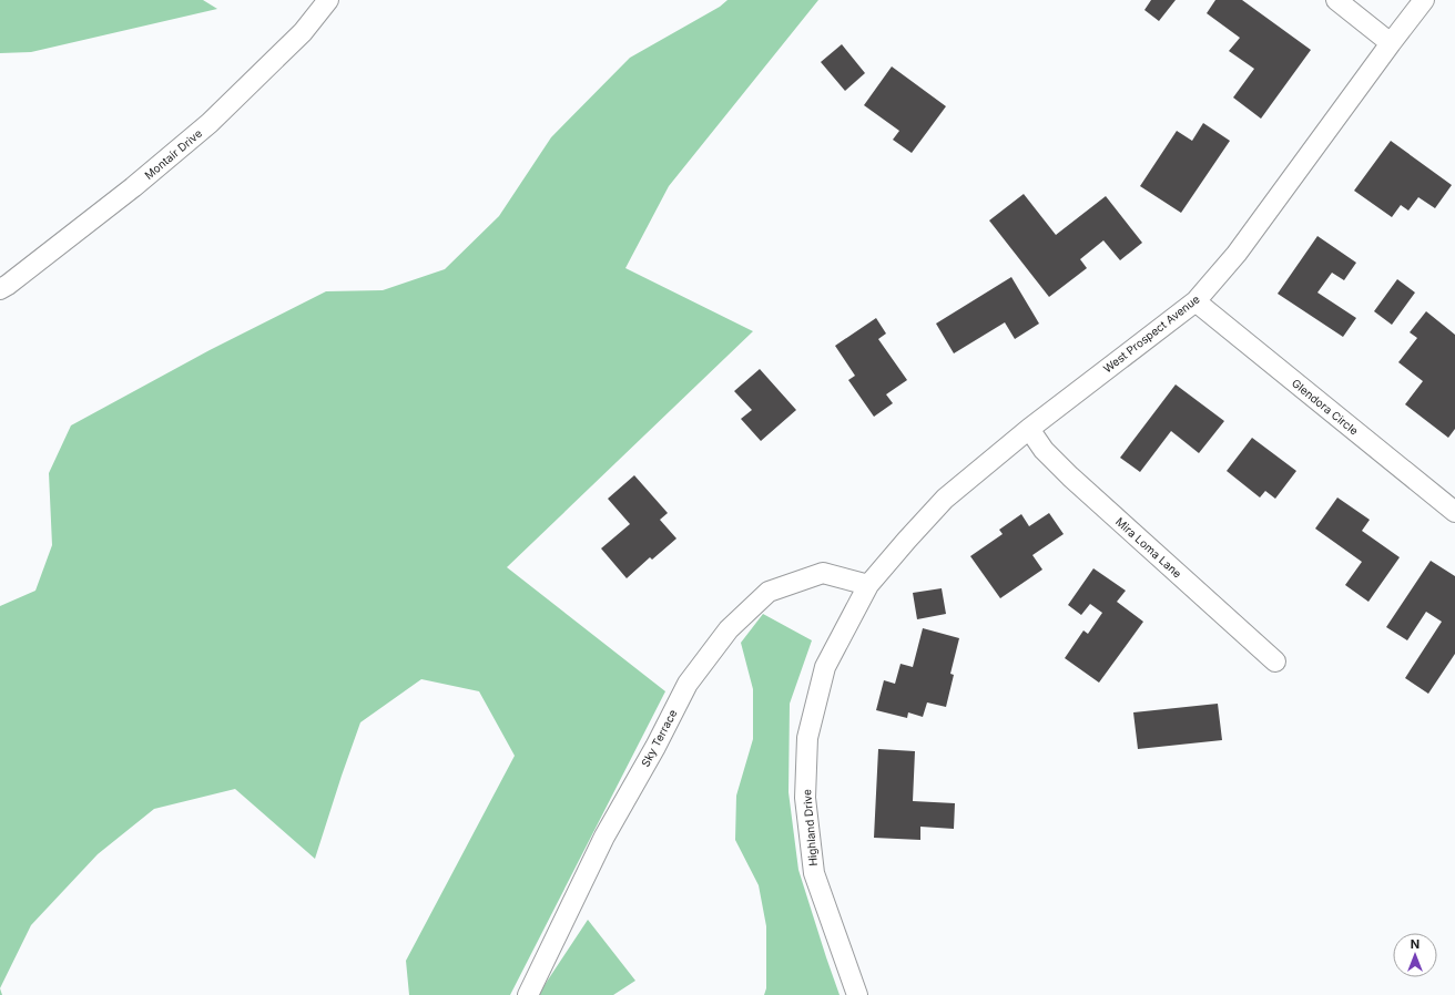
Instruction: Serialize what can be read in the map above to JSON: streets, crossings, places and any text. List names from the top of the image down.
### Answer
{
  "streets": {
    "street": [
      "Montair Drive",
      "West Prospect Avenue",
      "Glendora Circle",
      "Mira Loma Lane",
      "Sky Terrace",
      "Highland Drive"
    ]
  },
  "crossings": [
    ["West Prospect Avenue", "Glendora Circle"],
    ["West Prospect Avenue", "Mira Loma Lane"],
    ["West Prospect Avenue", "Sky Terrace"],
    ["West Prospect Avenue", "Highland Drive"],
    ["Sky Terrace", "Highland Drive"]
  ],
  "north": "top"
}
